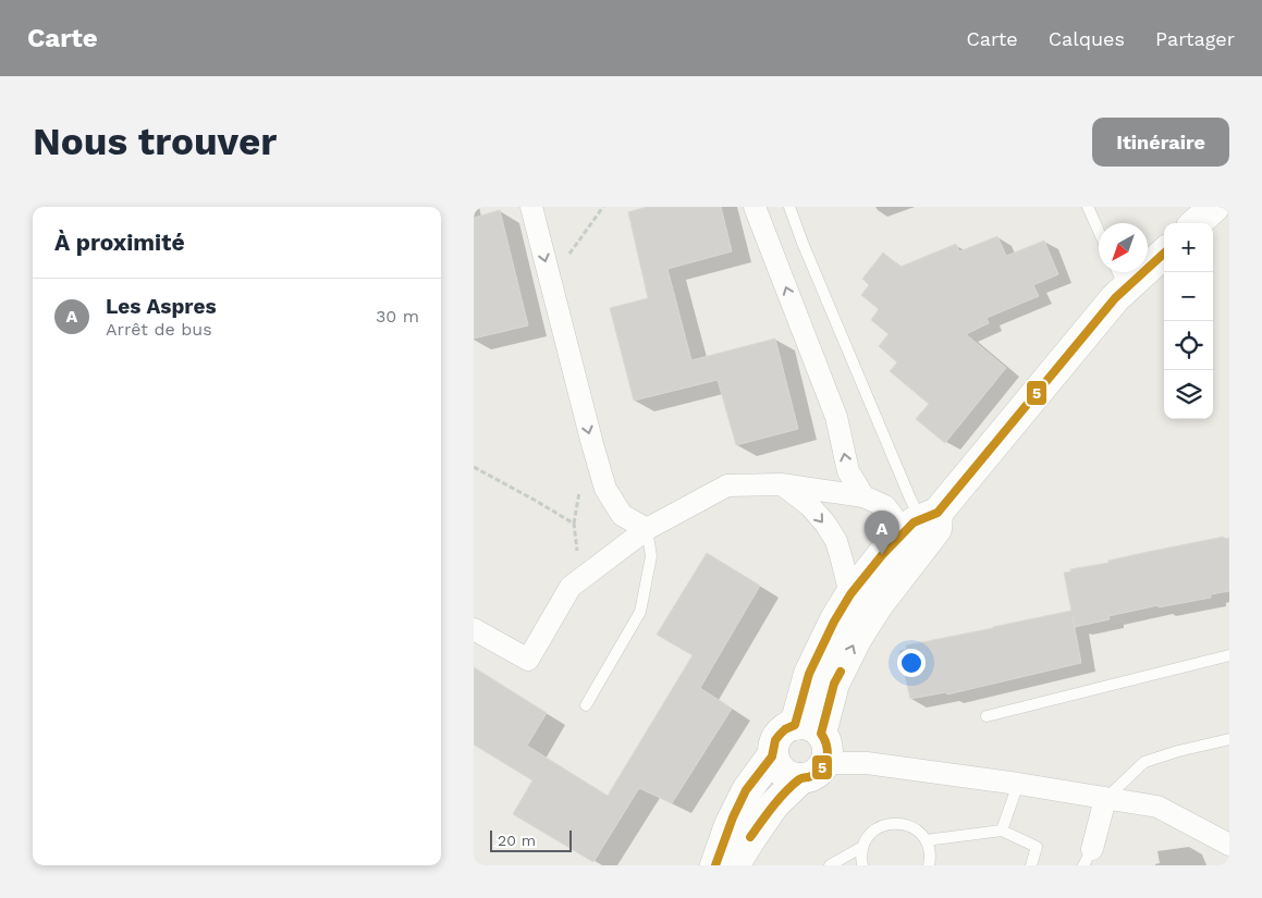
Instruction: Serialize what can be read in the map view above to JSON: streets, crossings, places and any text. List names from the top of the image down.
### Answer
{
  "lines": ["transit line 5"],
  "scale_bar": "20 m",
  "north": "bottom left",
  "page": {
    "header": "Carte",
    "nav": ["Carte", "Calques", "Partager"],
    "buttons": "Itinéraire",
    "title": "Nous trouver",
    "heading": "À proximité",
    "map_buttons": ["+", "−"],
    "list": [
      {
        "mark": "A",
        "name": "Les Aspres",
        "note": "Arrêt de bus",
        "value": "30 m"
      }
    ],
    "pins": "A",
    "scale": "20 m"
  }
}
